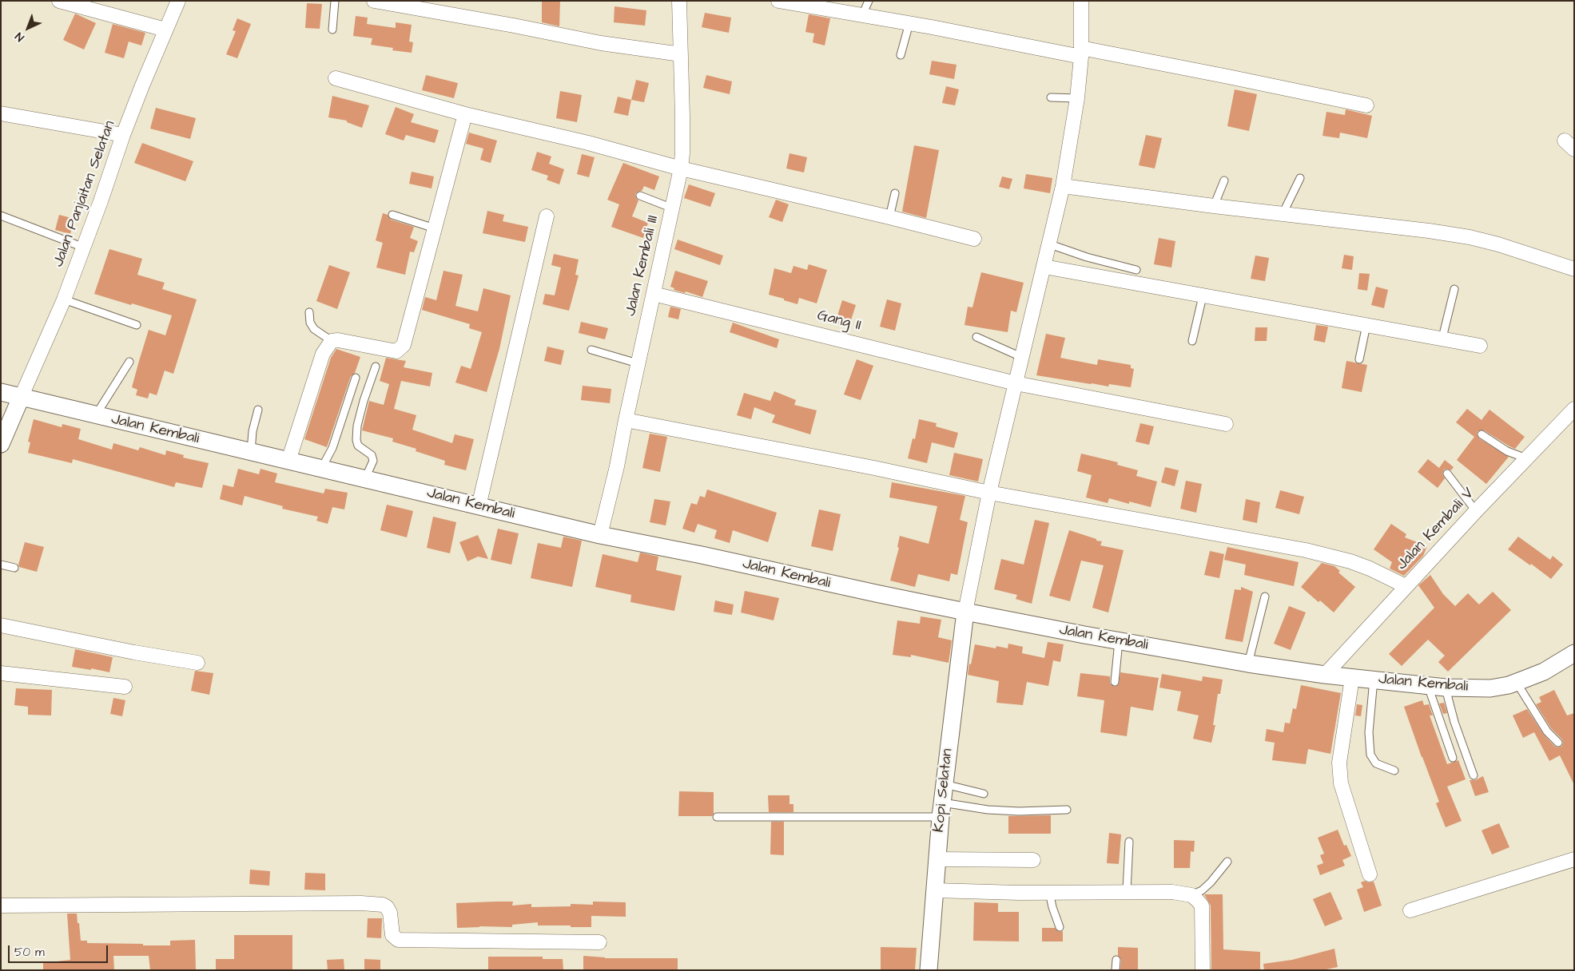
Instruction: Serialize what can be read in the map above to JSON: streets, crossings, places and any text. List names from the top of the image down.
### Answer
{
  "streets": {
    "street": [
      "Jalan Panjaitan Selatan",
      "Jalan Kembali III",
      "Gang II",
      "Jalan Kembali",
      "Jalan Kembali V",
      "Kopi Selatan"
    ]
  },
  "crossings": [
    ["Jalan Panjaitan Selatan", "Jalan Kembali"],
    ["Jalan Kembali III", "Gang II"],
    ["Jalan Kembali III", "Jalan Kembali"],
    ["Jalan Kembali", "Jalan Kembali V"],
    ["Jalan Kembali", "Kopi Selatan"]
  ],
  "scale_bar": "50 m",
  "north": "bottom left"
}
